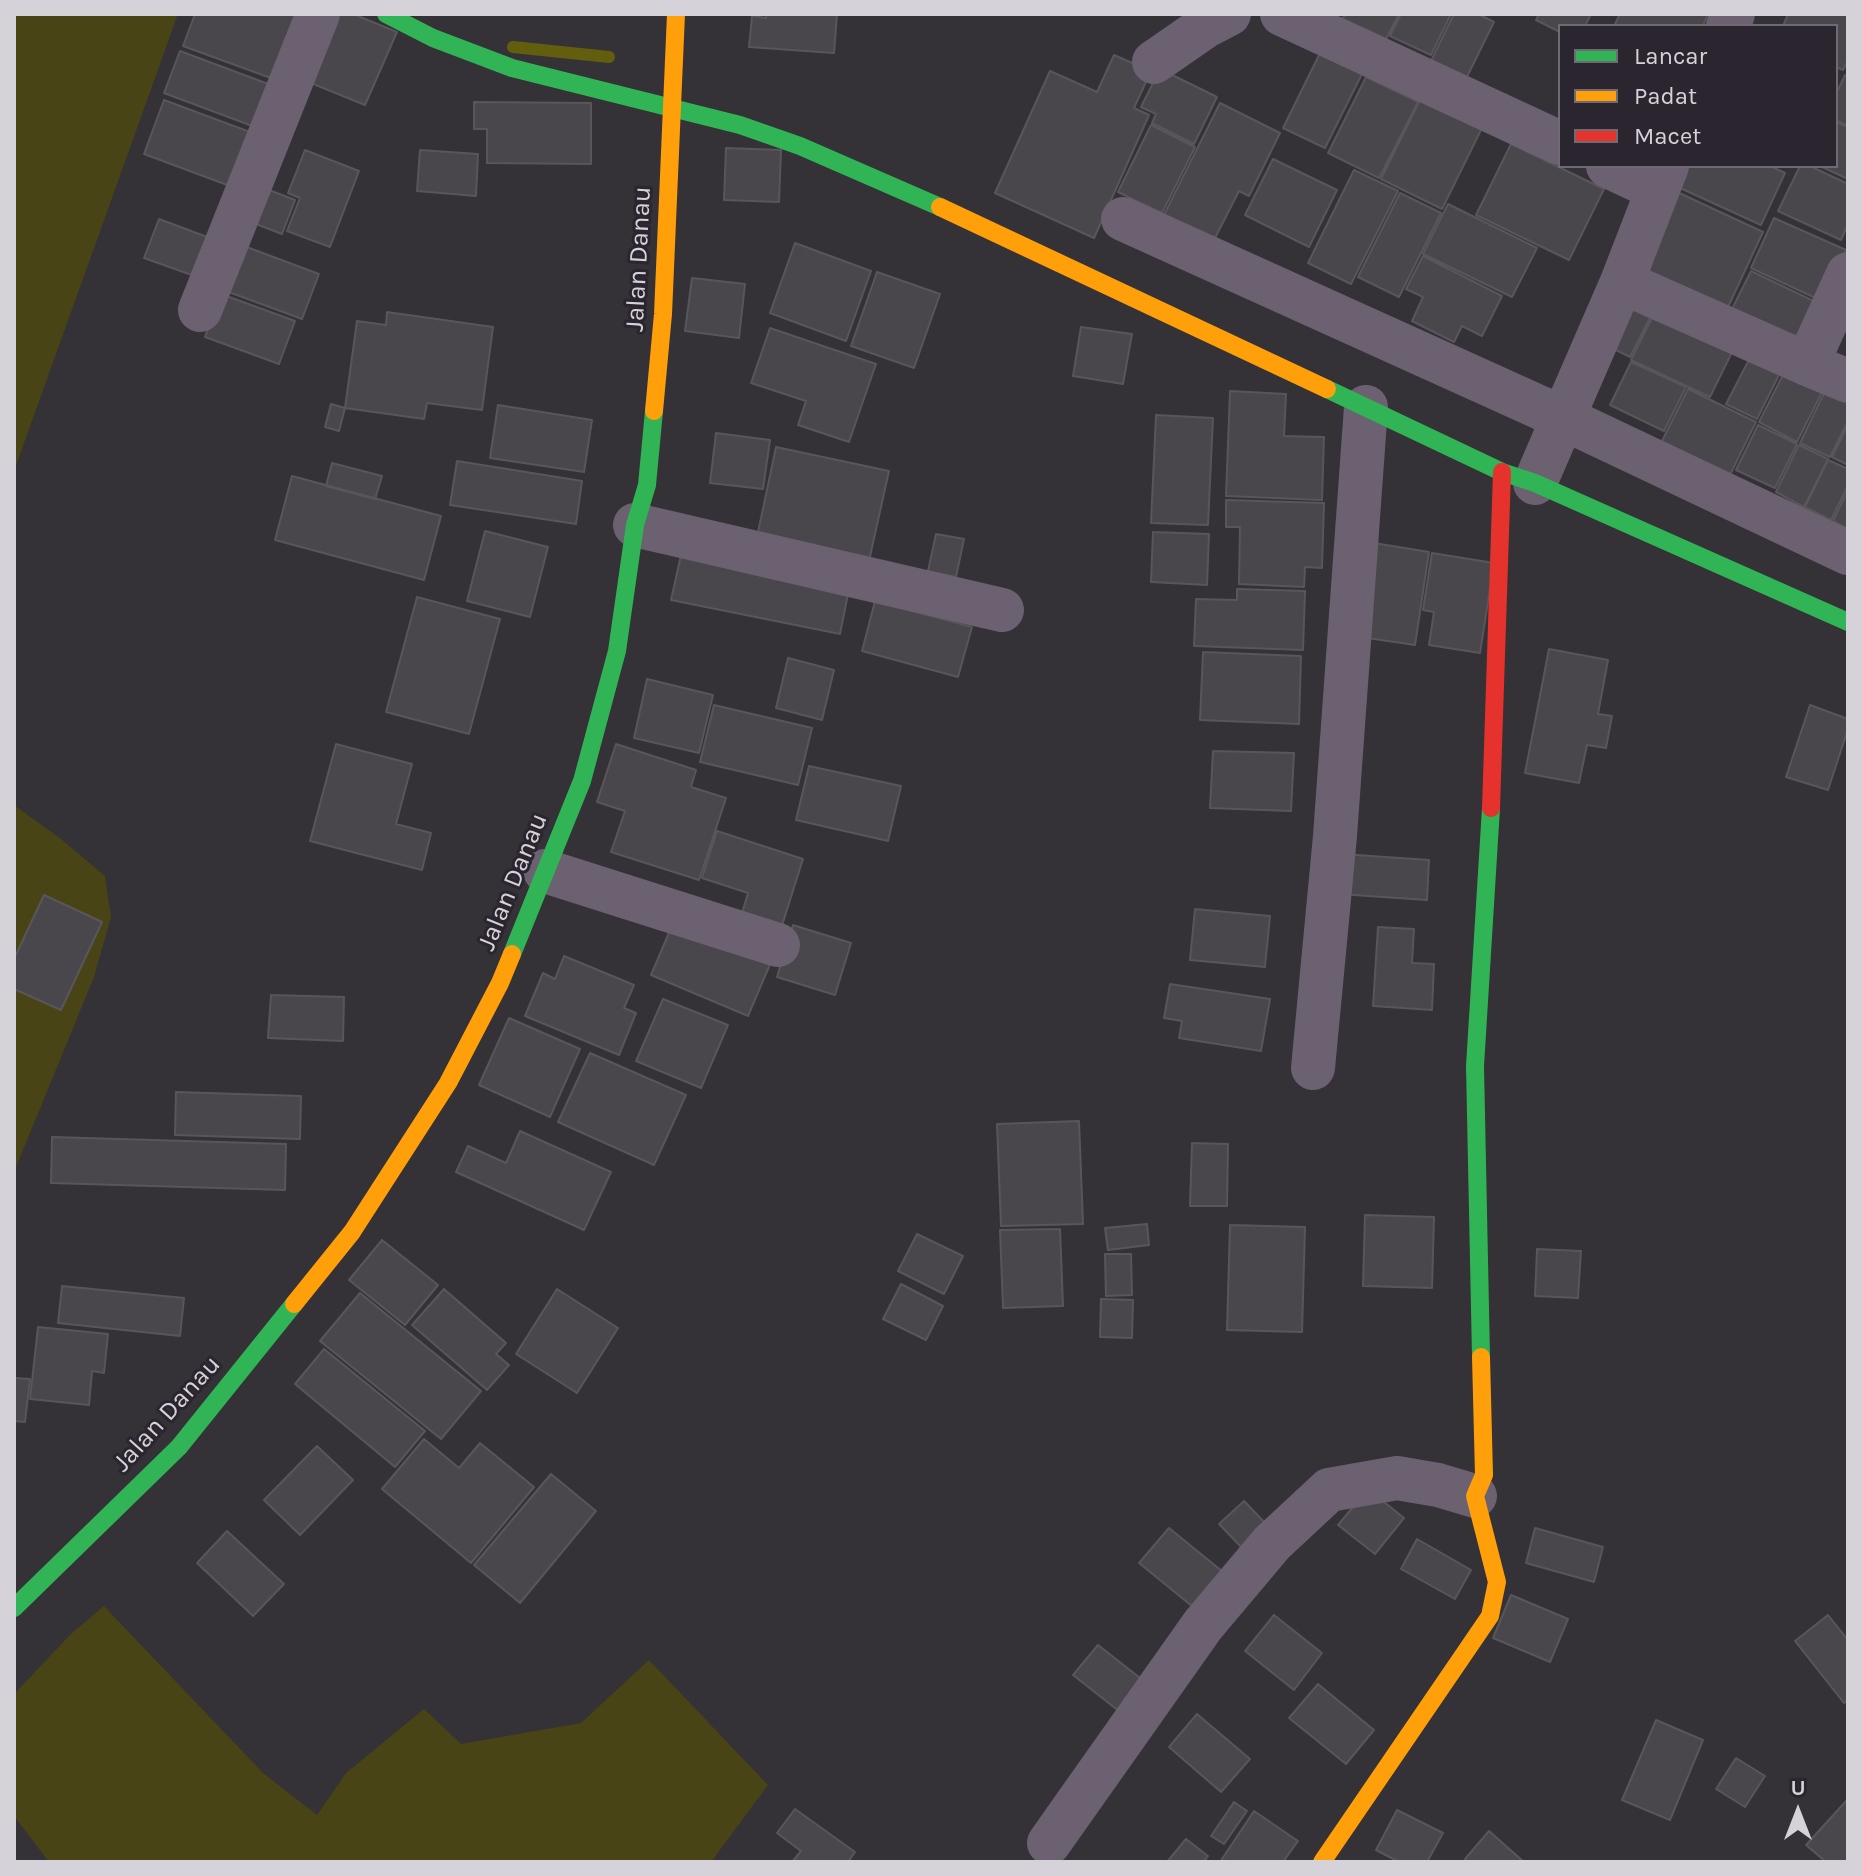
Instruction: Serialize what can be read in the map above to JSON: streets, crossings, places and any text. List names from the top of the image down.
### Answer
{
  "streets": {
    "street": ["Jalan Danau"]
  },
  "legend": ["Lancar", "Padat", "Macet"],
  "north": "top"
}
